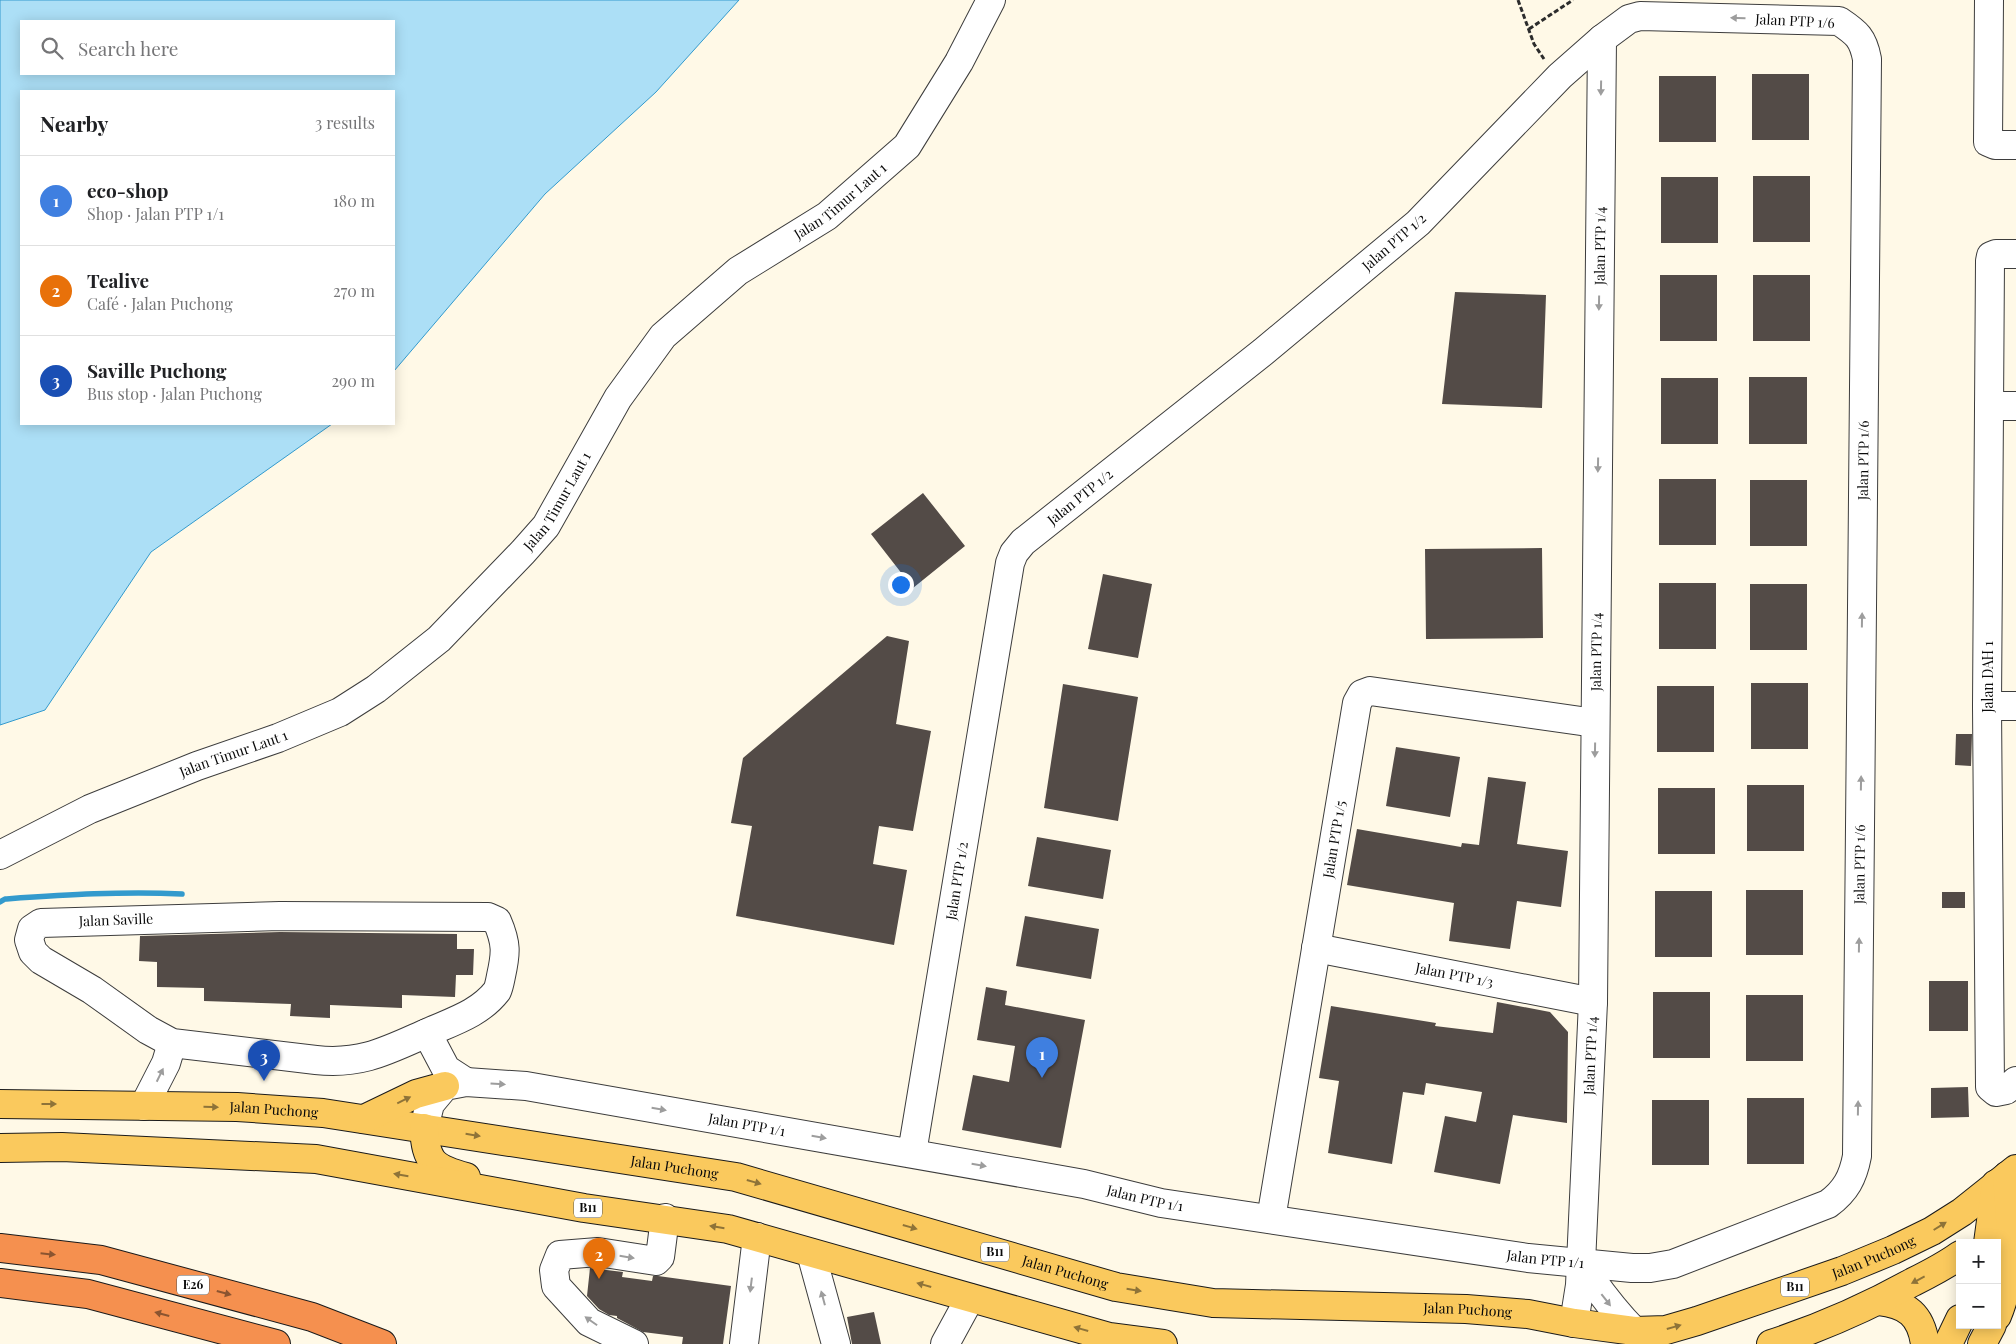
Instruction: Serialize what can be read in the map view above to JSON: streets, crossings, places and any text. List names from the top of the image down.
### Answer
{
  "streets": {
    "highway": ["E26"],
    "main road": ["Jalan Puchong", "B11"],
    "street": [
      "Jalan PTP 1/6",
      "Jalan Timur Laut 1",
      "Jalan PTP 1/2",
      "Jalan PTP 1/4",
      "Jalan DAH 1",
      "Jalan PTP 1/5",
      "Jalan Saville",
      "Jalan PTP 1/3",
      "Jalan PTP 1/1"
    ]
  },
  "crossings": [
    ["Jalan PTP 1/6", "Jalan PTP 1/2"],
    ["Jalan PTP 1/6", "Jalan PTP 1/4"],
    ["Jalan PTP 1/6", "Jalan PTP 1/1"],
    ["Jalan PTP 1/2", "Jalan PTP 1/4"],
    ["Jalan PTP 1/2", "Jalan PTP 1/1"],
    ["Jalan PTP 1/4", "Jalan PTP 1/5"],
    ["Jalan PTP 1/4", "Jalan PTP 1/3"],
    ["Jalan PTP 1/4", "Jalan Puchong"],
    ["Jalan PTP 1/4", "Jalan PTP 1/1"],
    ["Jalan PTP 1/5", "Jalan PTP 1/3"],
    ["Jalan PTP 1/5", "Jalan PTP 1/1"]
  ],
  "one_way": ["Jalan PTP 1/6", "Jalan PTP 1/4", "Jalan PTP 1/1"],
  "page": {
    "search": "Search here",
    "heading": ["Nearby", "3 results"],
    "list": [
      {
        "mark": "1",
        "name": "eco-shop",
        "note": "Shop · Jalan PTP 1/1",
        "value": "180 m"
      },
      {
        "mark": "2",
        "name": "Tealive",
        "note": "Café · Jalan Puchong",
        "value": "270 m"
      },
      {
        "mark": "3",
        "name": "Saville Puchong",
        "note": "Bus stop · Jalan Puchong",
        "value": "290 m"
      }
    ],
    "pins": ["1", "3", "2"],
    "map_buttons": ["+", "−"]
  }
}
